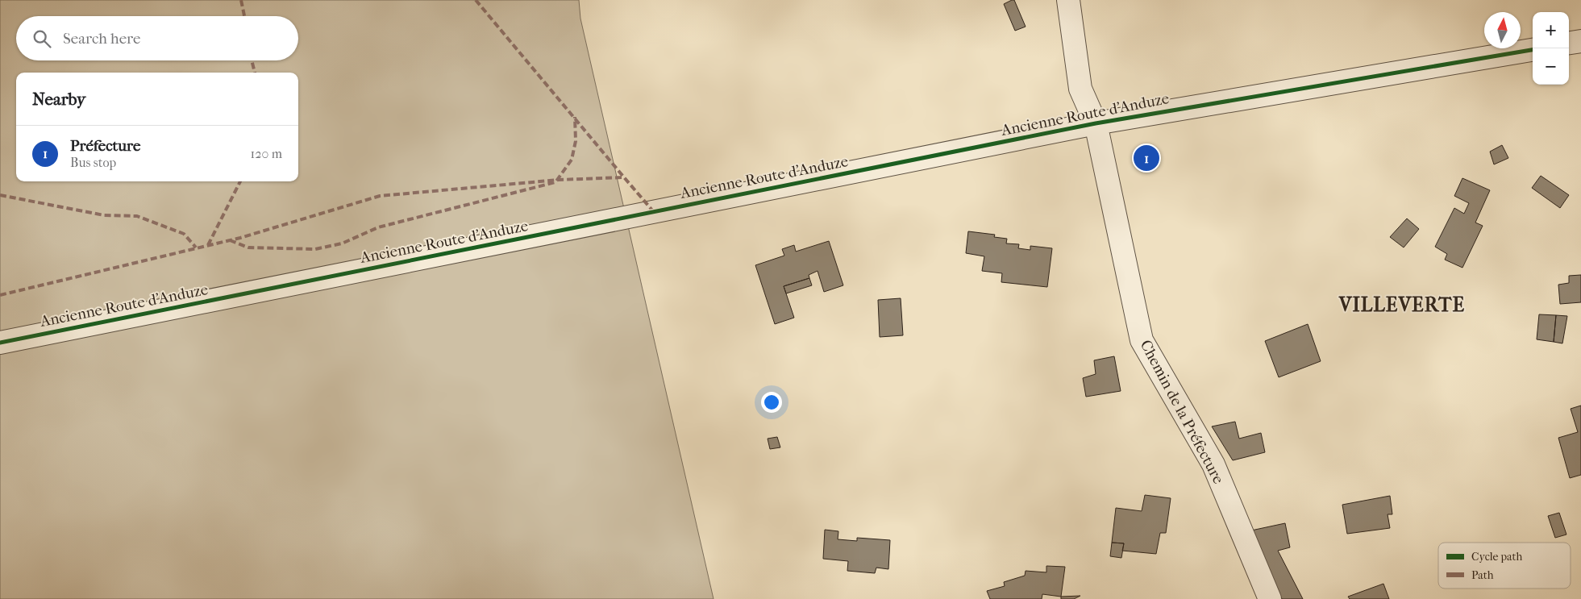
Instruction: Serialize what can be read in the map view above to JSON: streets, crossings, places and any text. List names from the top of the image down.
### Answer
{
  "streets": {
    "street": ["Ancienne Route d'Anduze", "Chemin de la Préfecture"]
  },
  "crossings": [
    ["Ancienne Route d'Anduze", "Chemin de la Préfecture"]
  ],
  "districts": ["VILLEVERTE"],
  "legend": ["Cycle path", "Path"],
  "north": "top",
  "page": {
    "map_buttons": ["+", "−"],
    "search": "Search here",
    "heading": "Nearby",
    "list": [
      {
        "mark": "1",
        "name": "Préfecture",
        "note": "Bus stop",
        "value": "120 m"
      }
    ],
    "pins": "1"
  }
}
